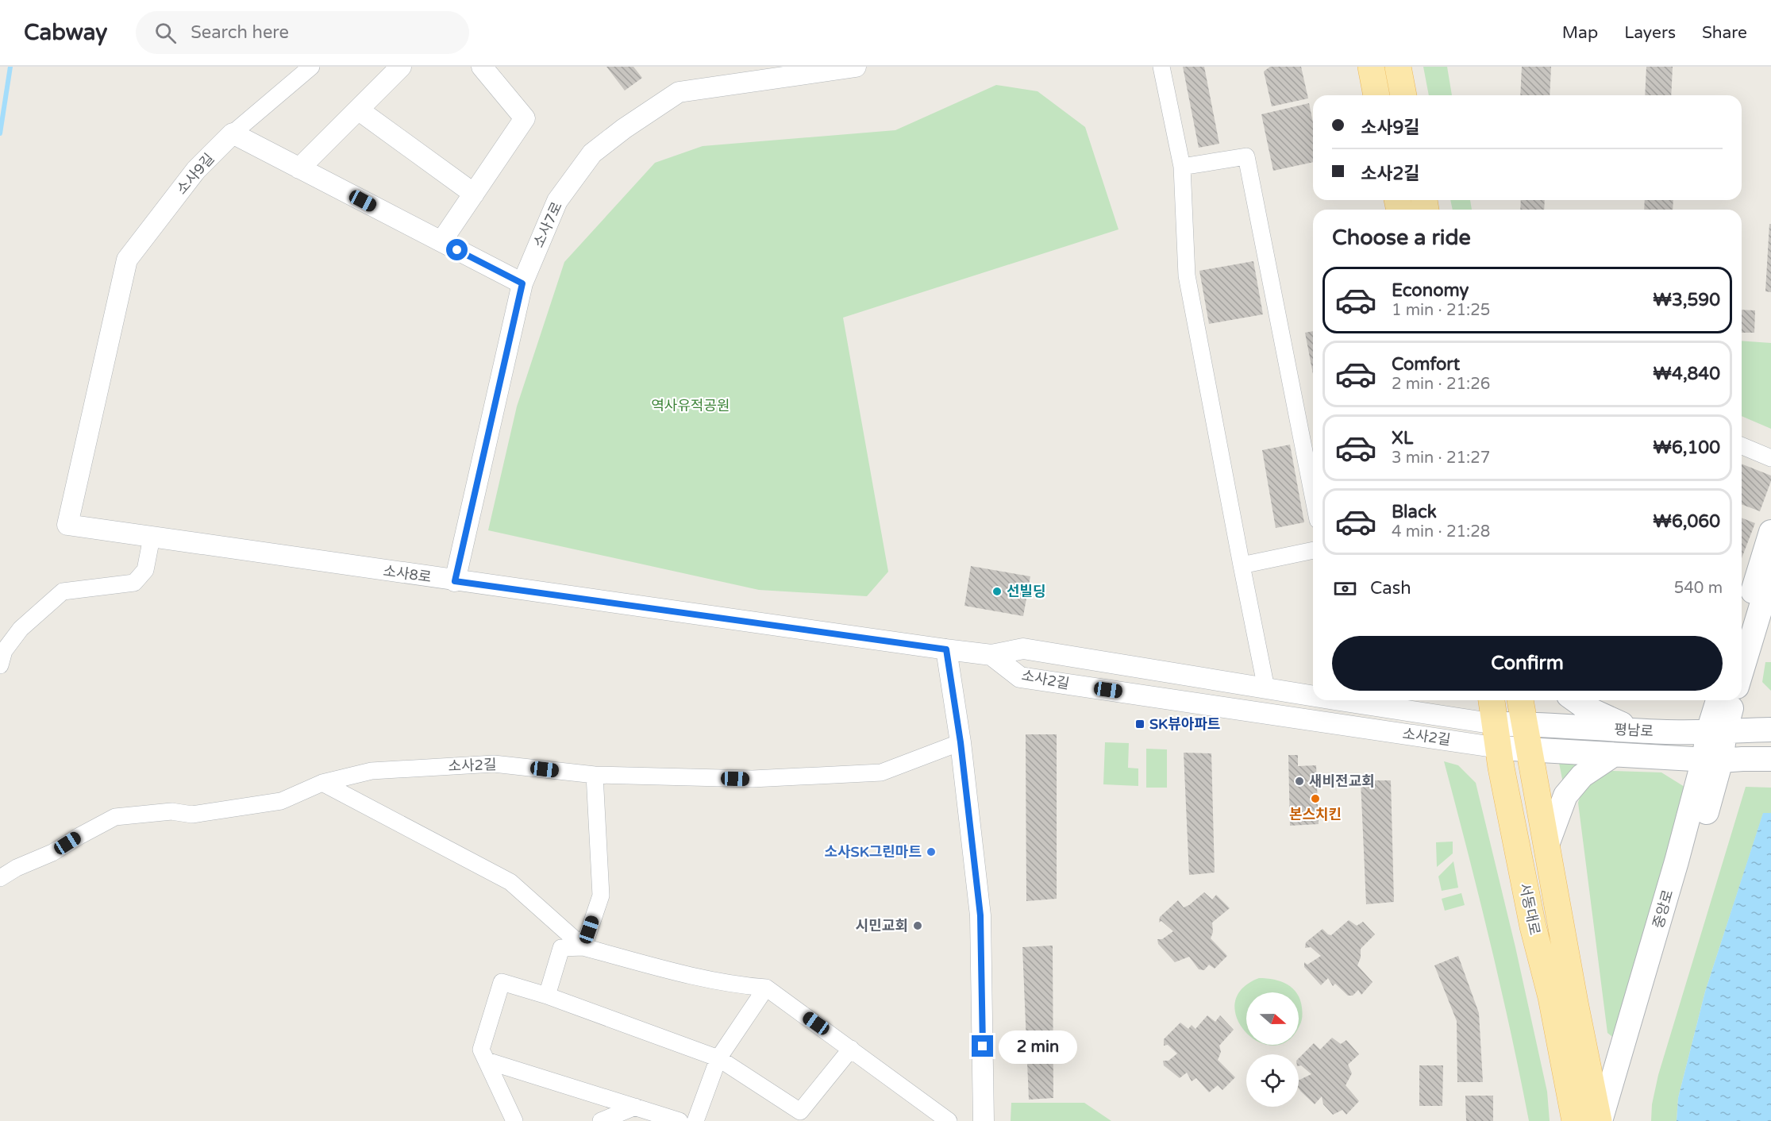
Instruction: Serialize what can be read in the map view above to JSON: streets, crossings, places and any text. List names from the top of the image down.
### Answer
{
  "streets": {
    "main road": ["평남로", "서동대로", "중앙로"],
    "street": [
      "소사9길",
      "소사7로",
      "소사8로",
      "소사2길"
    ]
  },
  "crossings": [
    ["소사9길", "소사8로"],
    ["소사7로", "소사8로"],
    ["소사8로", "소사2길"],
    ["소사2길", "평남로"],
    ["소사2길", "서동대로"],
    ["평남로", "서동대로"],
    ["평남로", "중앙로"],
    ["서동대로", "중앙로"]
  ],
  "parks": ["역사유적공원"],
  "places": {
    "other": [
      "선빌딩",
      "새비전교회",
      "본스치킨",
      "소사SK그린마트",
      "시민교회"
    ],
    "transit": ["SK뷰아파트"]
  },
  "north": "right",
  "page": {
    "header": "Cabway",
    "search": "Search here",
    "nav": ["Map", "Layers", "Share"],
    "banner": ["소사9길", "소사2길"],
    "heading": "Choose a ride",
    "list": [
      {
        "name": "Economy",
        "note": "1 min · 21:25",
        "value": "₩3,590"
      },
      {
        "name": "Comfort",
        "note": "2 min · 21:26",
        "value": "₩4,840"
      },
      {
        "name": "XL",
        "note": "3 min · 21:27",
        "value": "₩6,100"
      },
      {
        "name": "Black",
        "note": "4 min · 21:28",
        "value": "₩6,060"
      }
    ],
    "pay": ["Cash", "540 m"],
    "buttons": "Confirm",
    "bubble": "2 min"
  }
}
